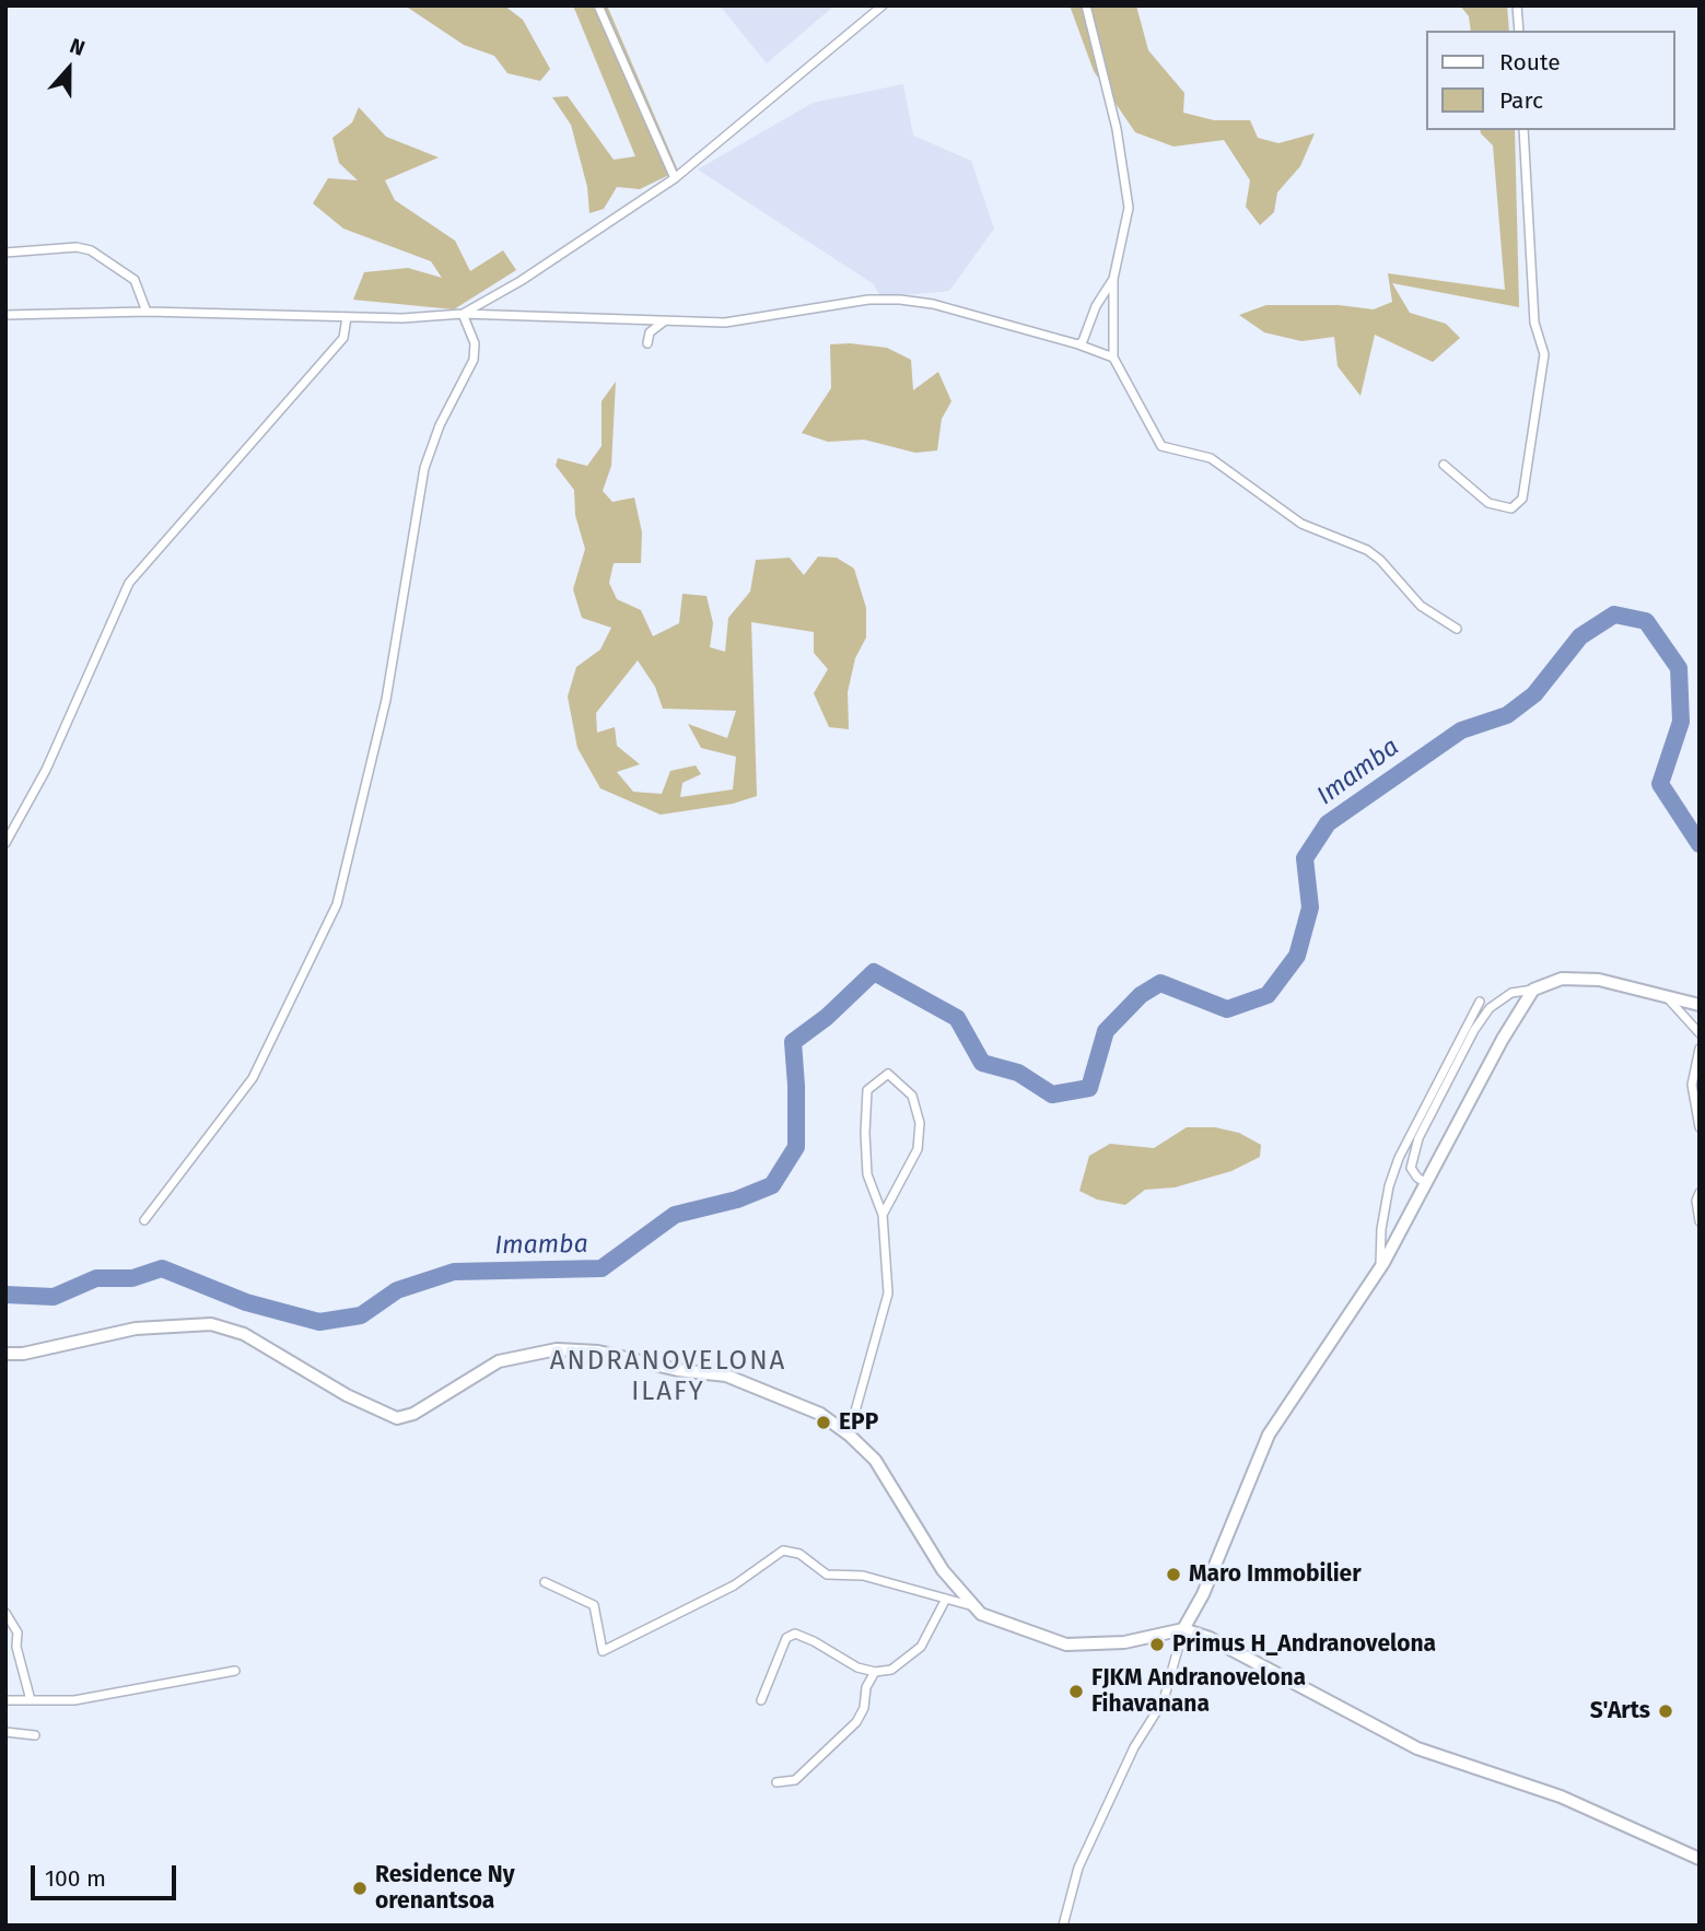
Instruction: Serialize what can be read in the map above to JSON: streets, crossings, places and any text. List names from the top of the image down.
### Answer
{
  "districts": ["ANDRANOVELONA ILAFY"],
  "water": ["Imamba"],
  "places": [
    "EPP",
    "Maro Immobilier",
    "Primus H_Andranovelona",
    "FJKM Andranovelona Fihavanana",
    "S'Arts",
    "Residence Ny orenantsoa"
  ],
  "legend": ["Route", "Parc"],
  "scale_bar": "100 m",
  "north": "top"
}
